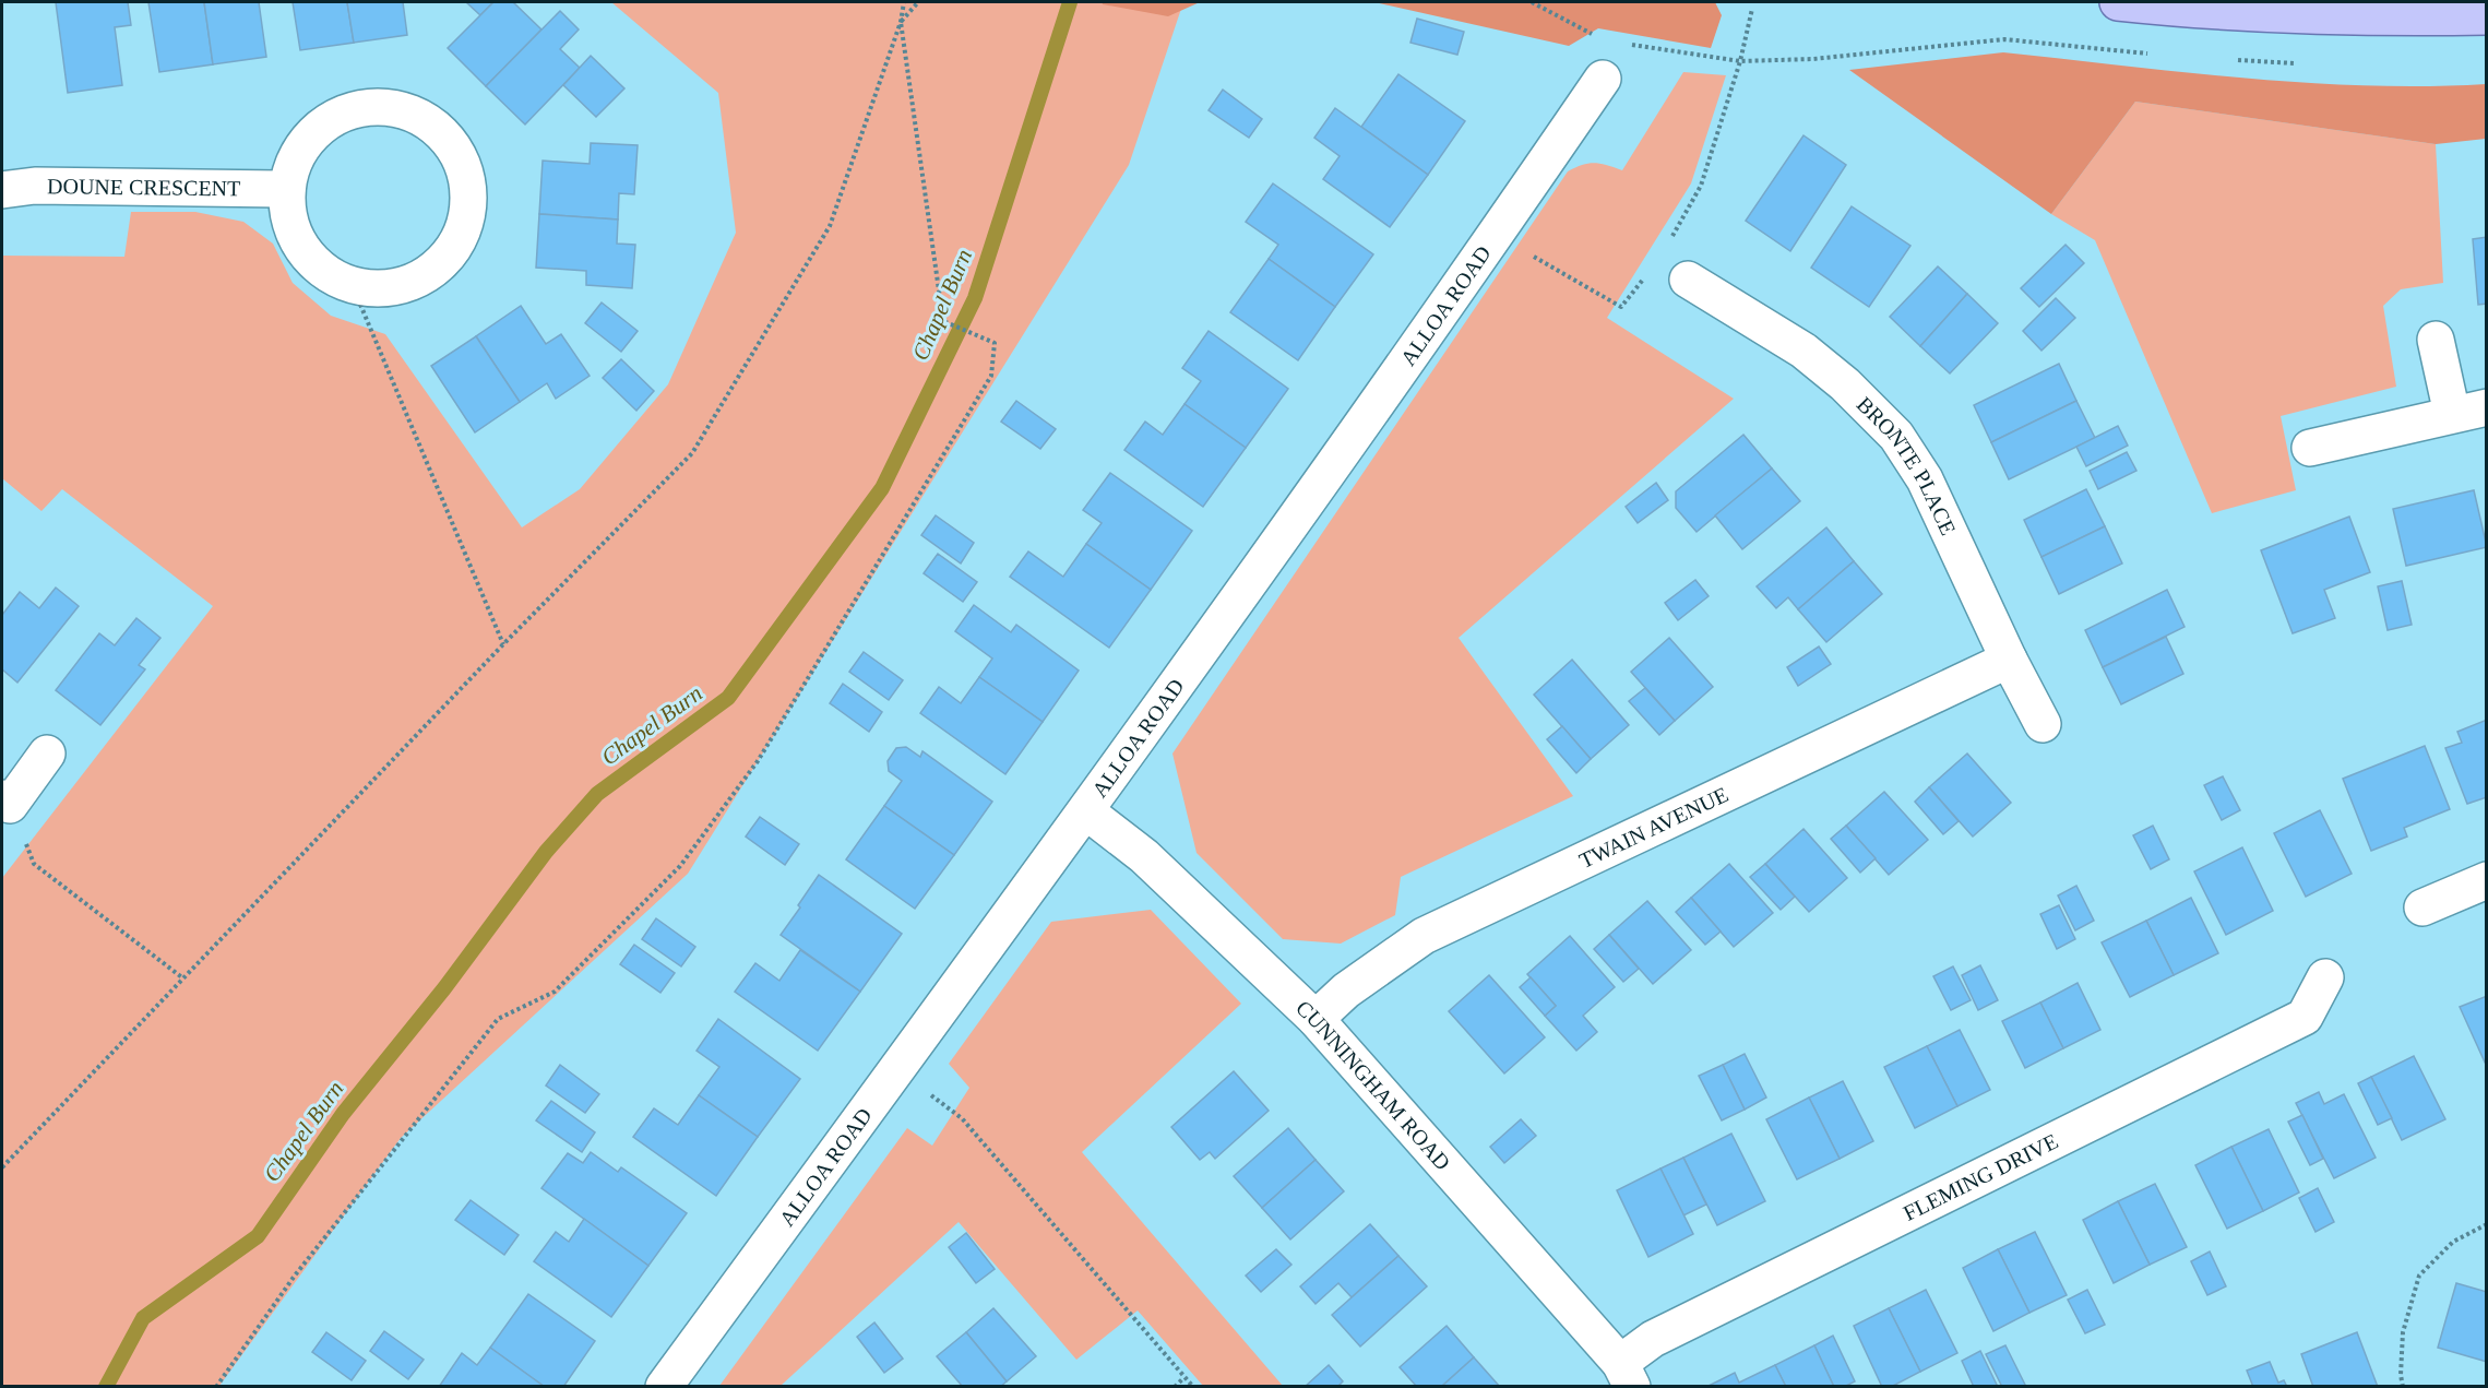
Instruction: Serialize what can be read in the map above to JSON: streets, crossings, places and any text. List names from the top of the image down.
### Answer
{
  "streets": {
    "street": [
      "DOUNE CRESCENT",
      "ALLOA ROAD",
      "BRONTE PLACE",
      "TWAIN AVENUE",
      "CUNNINGHAM ROAD",
      "FLEMING DRIVE"
    ]
  },
  "crossings": [
    ["ALLOA ROAD", "CUNNINGHAM ROAD"],
    ["BRONTE PLACE", "TWAIN AVENUE"],
    ["TWAIN AVENUE", "CUNNINGHAM ROAD"],
    ["CUNNINGHAM ROAD", "FLEMING DRIVE"]
  ],
  "water": ["Chapel Burn"]
}
